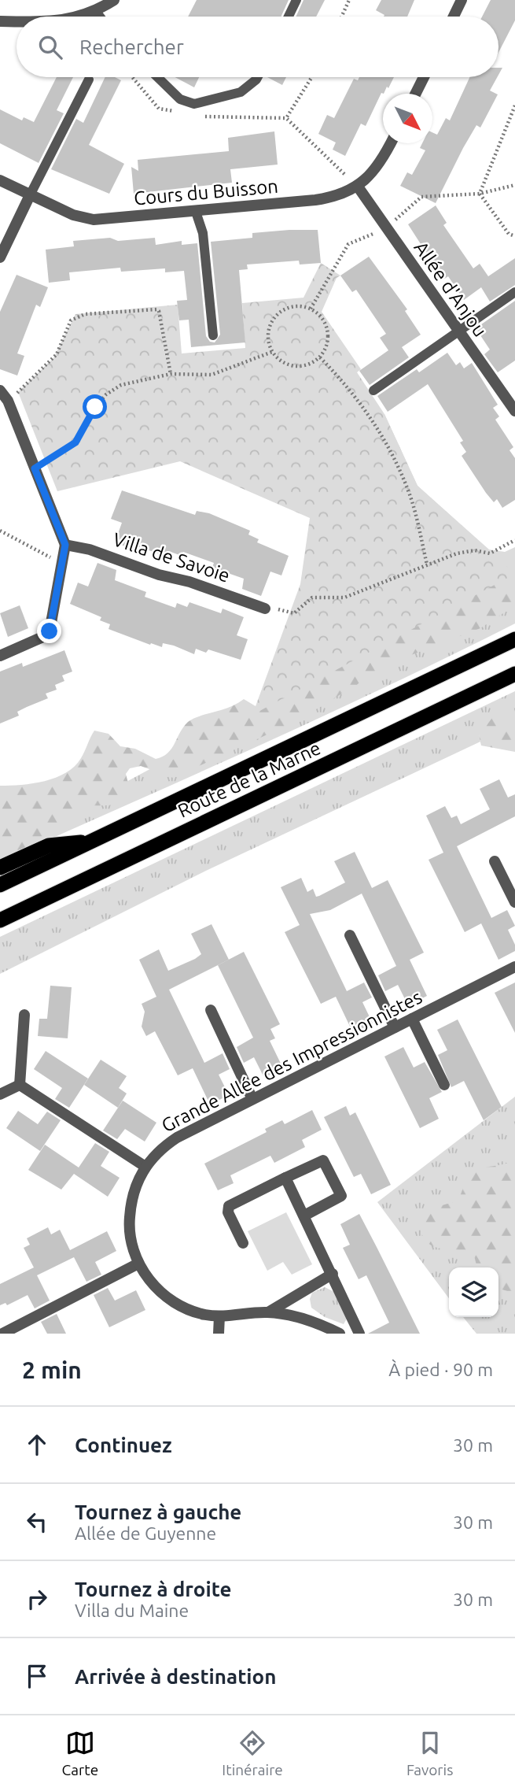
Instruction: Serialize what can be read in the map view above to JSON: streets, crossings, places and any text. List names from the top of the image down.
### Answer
{
  "streets": {
    "highway": ["Route de la Marne"],
    "street": [
      "Cours du Buisson",
      "Allée d'Anjou",
      "Villa de Savoie",
      "Grande Allée des Impressionnistes"
    ]
  },
  "crossings": [
    ["Cours du Buisson", "Allée d'Anjou"]
  ],
  "north": "bottom right",
  "page": {
    "search": "Rechercher",
    "heading": ["2 min", "À pied · 90 m"],
    "list": [
      ["Continuez", "30 m"],
      ["Tournez à gauche", "Allée de Guyenne", "30 m"],
      ["Tournez à droite", "Villa du Maine", "30 m"],
      "Arrivée à destination"
    ],
    "nav": ["Carte", "Itinéraire", "Favoris"]
  }
}
